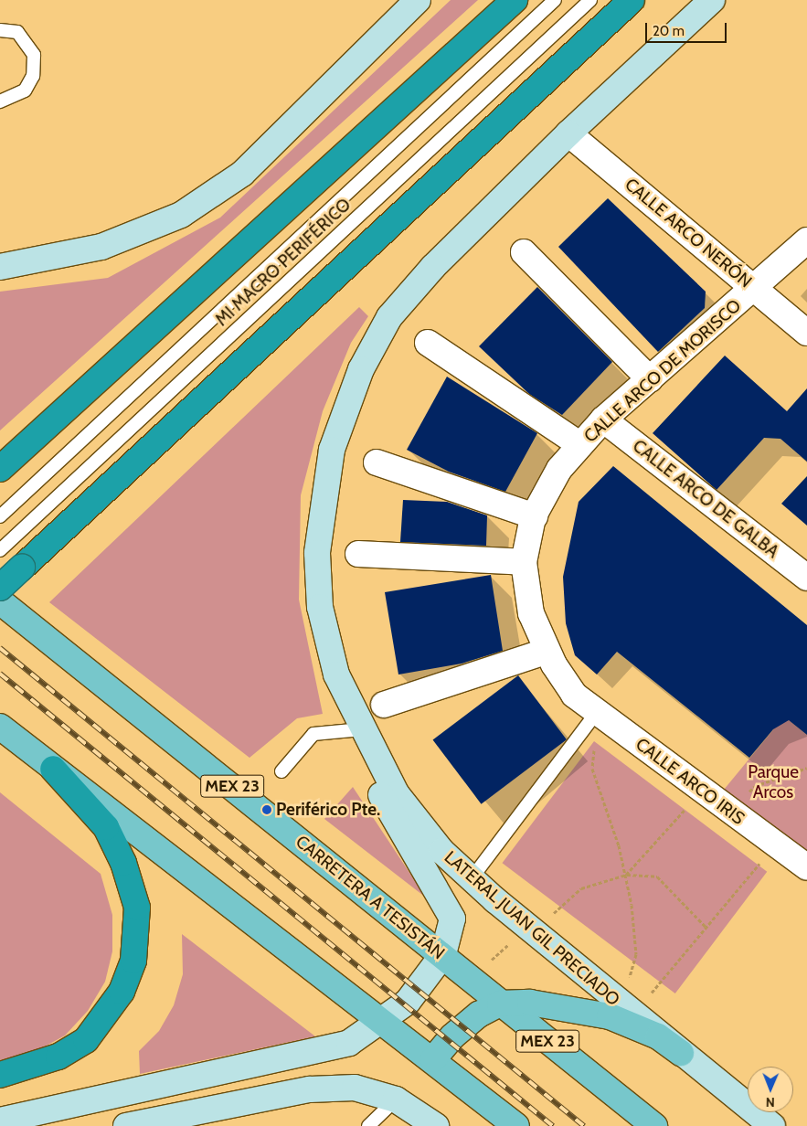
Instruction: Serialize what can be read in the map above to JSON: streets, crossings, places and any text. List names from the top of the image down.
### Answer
{
  "streets": {
    "main road": ["MEX 23", "CARRETERA A TESISTÁN", "LATERAL JUAN GIL PRECIADO"],
    "street": [
      "CALLE ARCO NERÓN",
      "CALLE ARCO DE MORISCO",
      "CALLE ARCO DE GALBA",
      "CALLE ARCO IRIS"
    ],
    "lane": ["MI MACRO PERIFÉRICO"]
  },
  "crossings": [
    ["CALLE ARCO NERÓN", "CALLE ARCO DE MORISCO"],
    ["CALLE ARCO NERÓN", "LATERAL JUAN GIL PRECIADO"],
    ["CALLE ARCO DE MORISCO", "CALLE ARCO DE GALBA"],
    ["CALLE ARCO DE MORISCO", "CALLE ARCO IRIS"]
  ],
  "parks": ["Parque Arcos"],
  "places": ["Periférico Pte."],
  "scale_bar": "20 m",
  "north": "bottom"
}
